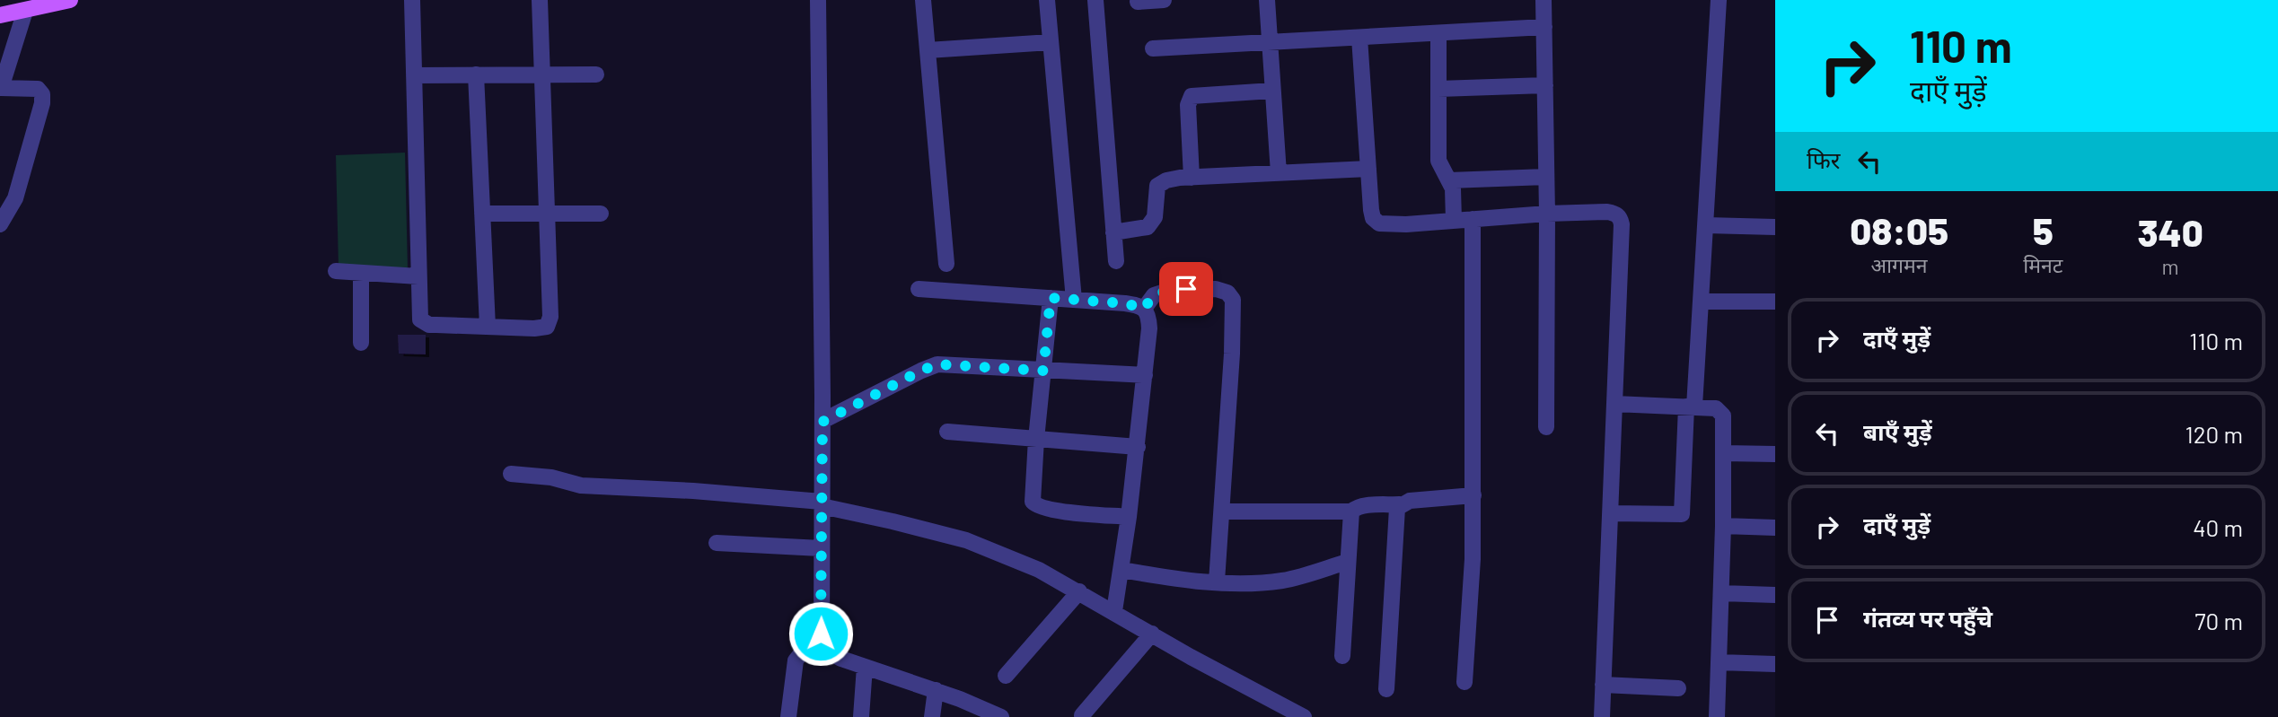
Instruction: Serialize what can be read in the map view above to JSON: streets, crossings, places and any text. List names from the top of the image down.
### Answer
{
  "page": {
    "turn": ["110 m", "दाएँ मुड़ें"],
    "then": "फिर",
    "eta": [
      "08:05",
      "आगमन",
      "5",
      "मिनट",
      "340",
      "m"
    ],
    "list": [
      {
        "name": "दाएँ मुड़ें",
        "value": "110 m"
      },
      {
        "name": "बाएँ मुड़ें",
        "value": "120 m"
      },
      {
        "name": "दाएँ मुड़ें",
        "value": "40 m"
      },
      {
        "name": "गंतव्य पर पहुँचे",
        "value": "70 m"
      }
    ]
  }
}
